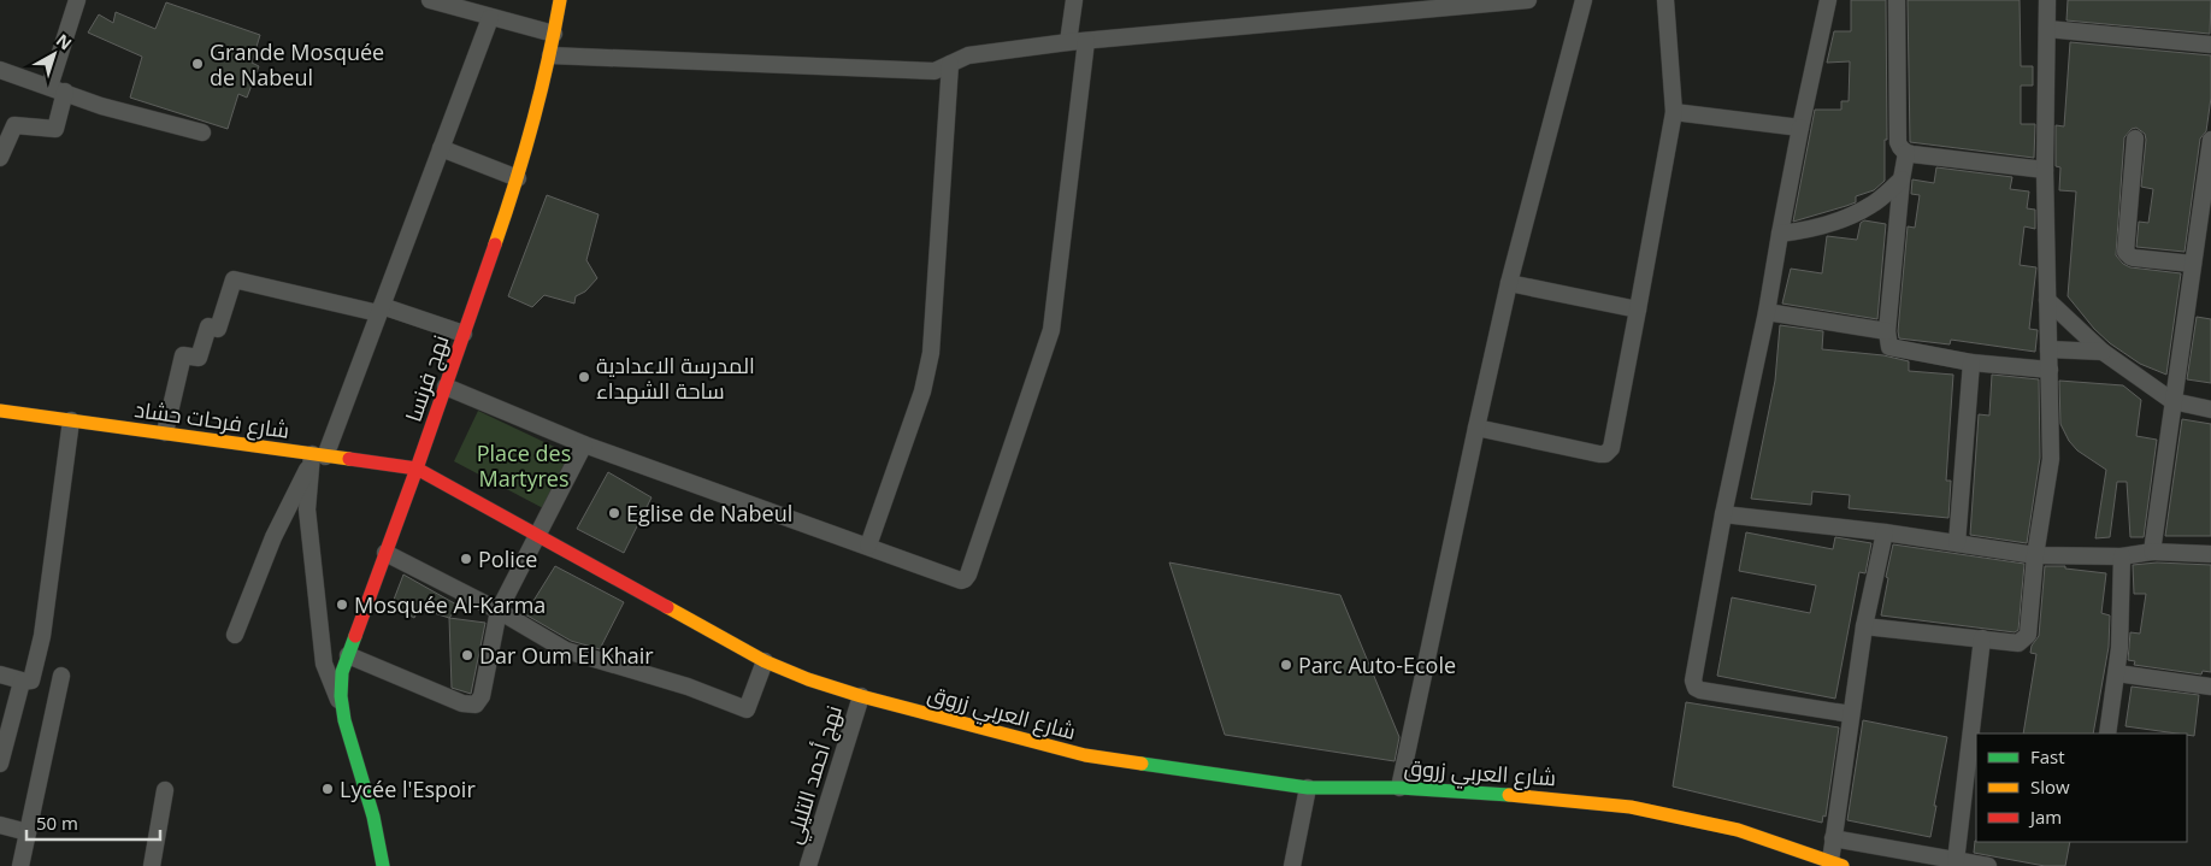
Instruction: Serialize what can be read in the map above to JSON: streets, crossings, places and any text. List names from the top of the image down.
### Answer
{
  "streets": {
    "street": [
      "نهج فرنسا",
      "شارع فرحات حشاد",
      "شارع العربي زروق",
      "نهج أحمد التليلي"
    ]
  },
  "crossings": [
    ["نهج فرنسا", "شارع فرحات حشاد"],
    ["نهج فرنسا", "شارع العربي زروق"],
    ["شارع فرحات حشاد", "شارع العربي زروق"],
    ["شارع العربي زروق", "نهج أحمد التليلي"]
  ],
  "parks": ["Place des Martyres"],
  "places": [
    "Grande Mosquée de Nabeul",
    "المدرسة الاعدادية ساحة الشهداء",
    "Eglise de Nabeul",
    "Police",
    "Mosquée Al-Karma",
    "Dar Oum El Khair",
    "Parc Auto-Ecole",
    "Lycée l'Espoir"
  ],
  "legend": ["Fast", "Slow", "Jam"],
  "scale_bar": "50 m",
  "north": "top right"
}
